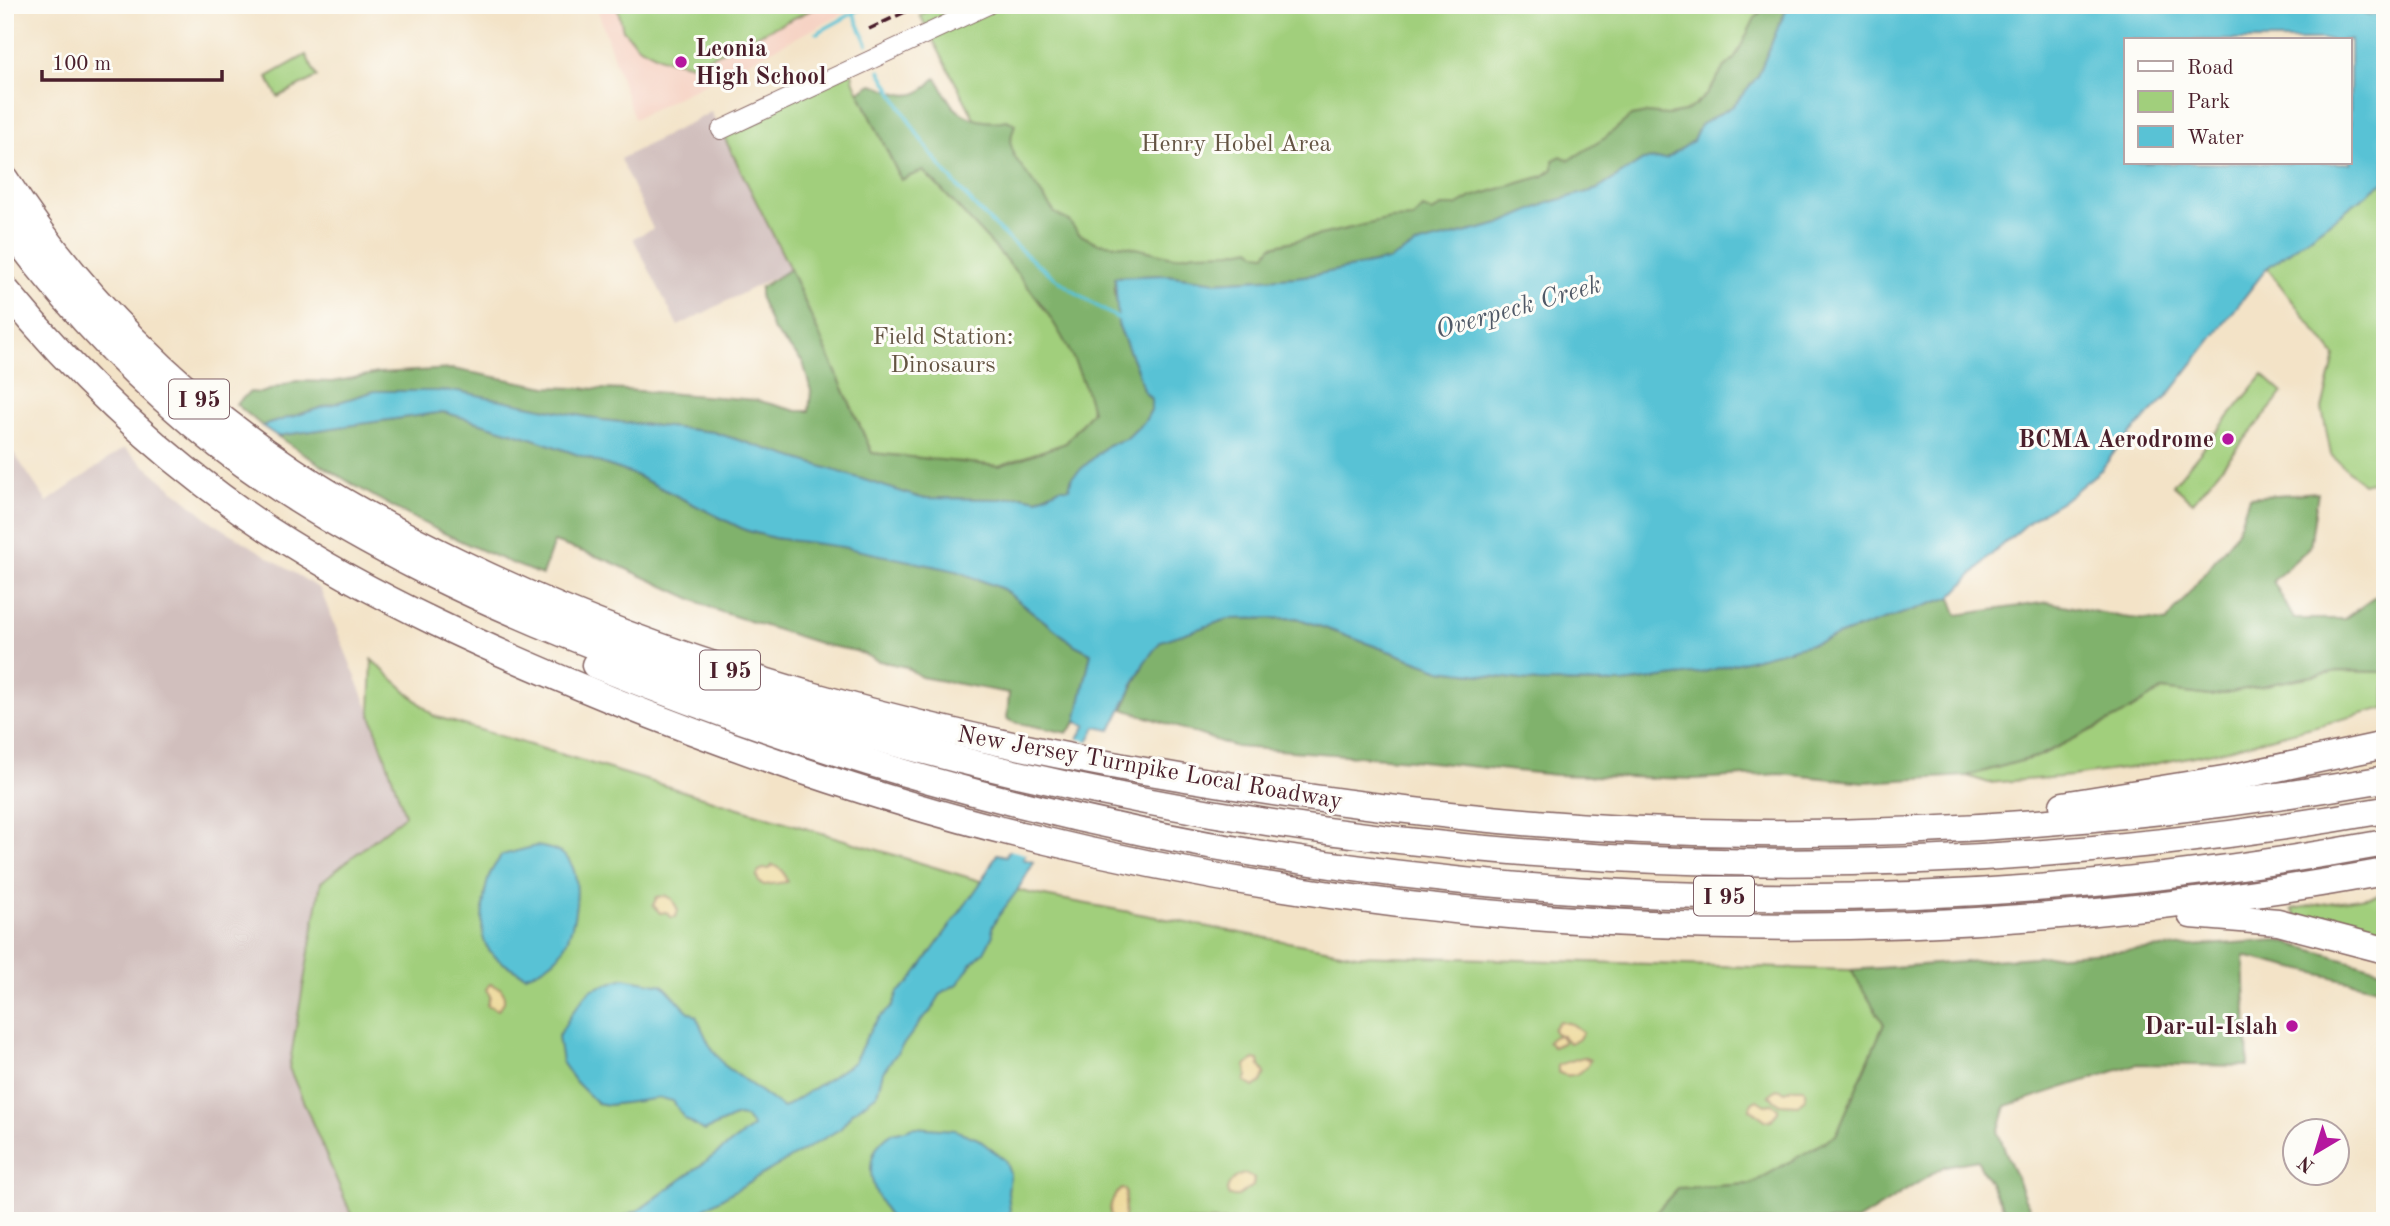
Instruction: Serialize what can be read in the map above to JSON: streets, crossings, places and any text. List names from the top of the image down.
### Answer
{
  "streets": {
    "highway": ["I 95", "New Jersey Turnpike Local Roadway"]
  },
  "crossings": [
    ["I 95", "New Jersey Turnpike Local Roadway"]
  ],
  "water": ["Overpeck Creek"],
  "parks": ["Henry Hobel Area", "Field Station: Dinosaurs"],
  "places": ["Leonia High School", "BCMA Aerodrome", "Dar-ul-Islah"],
  "legend": ["Road", "Park", "Water"],
  "scale_bar": "100 m",
  "north": "bottom left"
}
